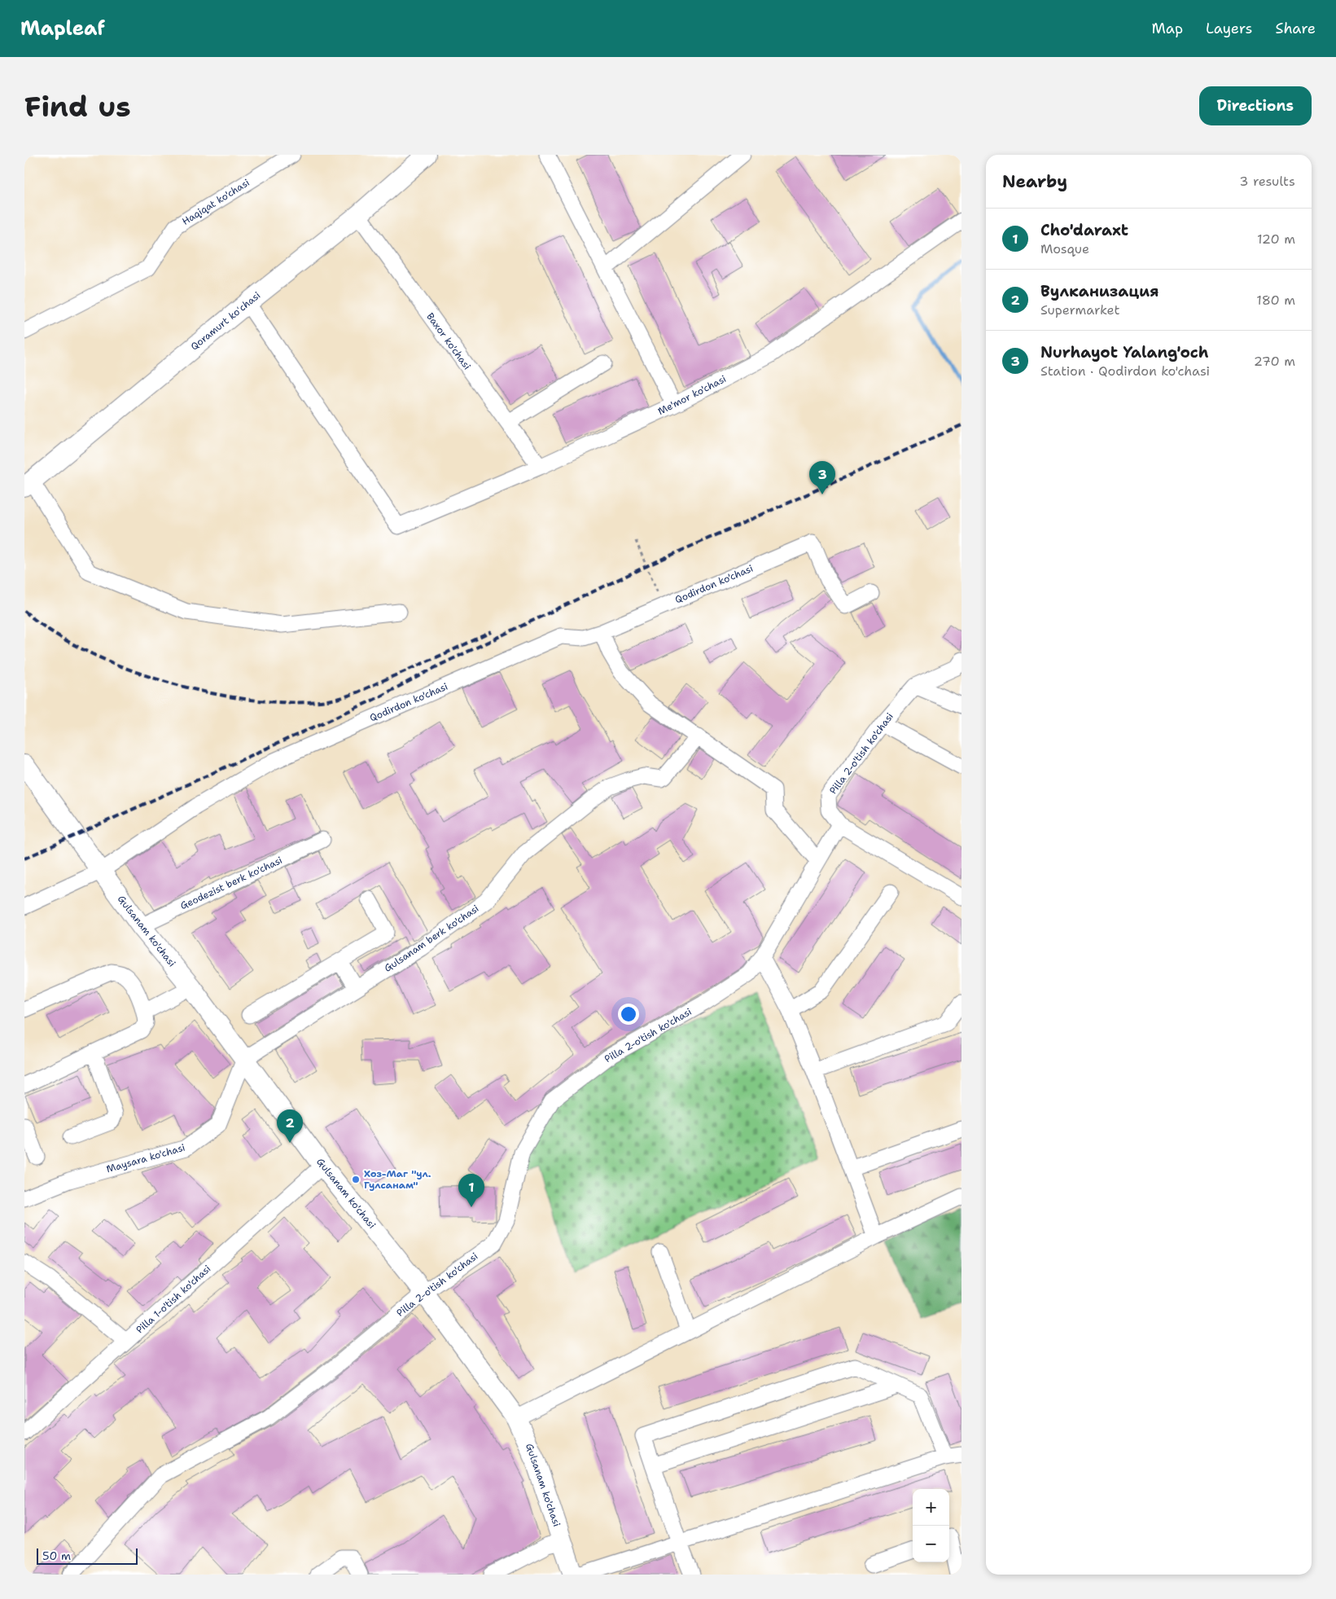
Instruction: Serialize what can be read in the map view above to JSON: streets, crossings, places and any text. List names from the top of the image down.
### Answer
{
  "streets": {
    "main road": ["Qoramurt koʻchasi", "Gulsanam ko'chasi"],
    "street": [
      "Haqiqat ko'chasi",
      "Baxor ko'chasi",
      "Me'mor ko'chasi",
      "Qodirdon ko'chasi",
      "Pilla 2-o'tish ko'chasi",
      "Geodezist berk ko'chasi",
      "Gulsanam berk ko'chasi",
      "Maysara ko'chasi",
      "Pilla 1-o'tish ko'chasi"
    ]
  },
  "crossings": [
    ["Qoramurt koʻchasi", "Baxor ko'chasi"],
    ["Qoramurt koʻchasi", "Me'mor ko'chasi"],
    ["Baxor ko'chasi", "Me'mor ko'chasi"],
    ["Qodirdon ko'chasi", "Gulsanam ko'chasi"],
    ["Pilla 2-o'tish ko'chasi", "Gulsanam ko'chasi"],
    ["Geodezist berk ko'chasi", "Gulsanam ko'chasi"],
    ["Gulsanam ko'chasi", "Gulsanam berk ko'chasi"],
    ["Gulsanam ko'chasi", "Maysara ko'chasi"],
    ["Gulsanam ko'chasi", "Pilla 1-o'tish ko'chasi"],
    ["Gulsanam berk ko'chasi", "Maysara ko'chasi"]
  ],
  "places": ["Хоз-Маг \"ул. Гулсанам\""],
  "scale_bar": "50 m",
  "page": {
    "header": "Mapleaf",
    "nav": ["Map", "Layers", "Share"],
    "buttons": "Directions",
    "title": "Find us",
    "heading": ["Nearby", "3 results"],
    "list": [
      {
        "mark": "1",
        "name": "Cho'daraxt",
        "note": "Mosque",
        "value": "120 m"
      },
      {
        "mark": "2",
        "name": "Вулканизация",
        "note": "Supermarket",
        "value": "180 m"
      },
      {
        "mark": "3",
        "name": "Nurhayot Yalang'och",
        "note": "Station · Qodirdon ko'chasi",
        "value": "270 m"
      }
    ],
    "pins": ["3", "2", "1"],
    "map_buttons": ["+", "−"],
    "scale": "50 m"
  }
}
